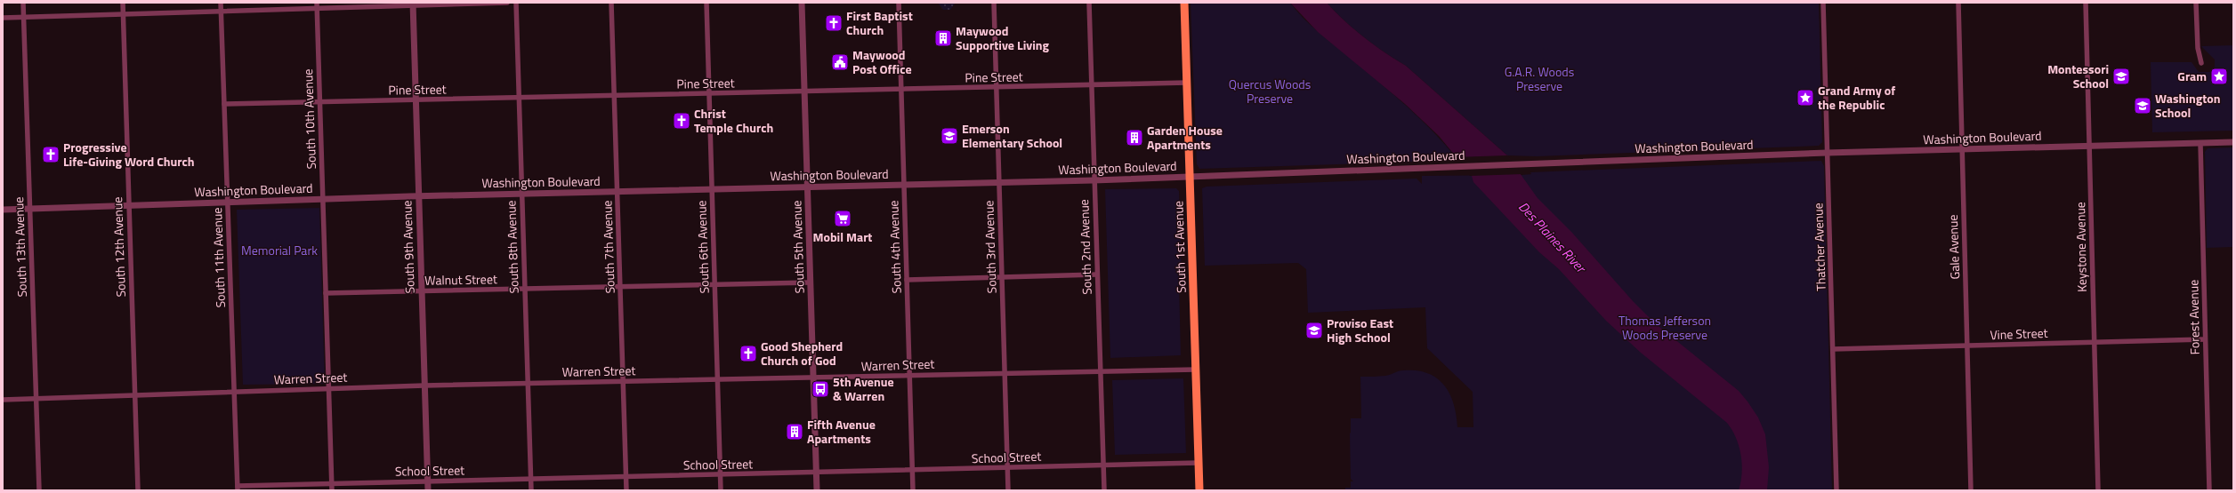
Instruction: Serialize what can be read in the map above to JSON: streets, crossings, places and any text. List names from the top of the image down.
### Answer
{
  "streets": {
    "main road": ["South 1st Avenue"],
    "street": [
      "Pine Street",
      "South 10th Avenue",
      "Washington Boulevard",
      "South 13th Avenue",
      "South 12th Avenue",
      "South 9th Avenue",
      "South 8th Avenue",
      "South 7th Avenue",
      "South 6th Avenue",
      "South 5th Avenue",
      "South 4th Avenue",
      "South 3rd Avenue",
      "South 2nd Avenue",
      "Thatcher Avenue",
      "Gale Avenue",
      "Keystone Avenue",
      "South 11th Avenue",
      "Walnut Street",
      "Forest Avenue",
      "Vine Street",
      "Warren Street",
      "School Street"
    ]
  },
  "crossings": [
    ["Pine Street", "South 10th Avenue"],
    ["Pine Street", "South 9th Avenue"],
    ["Pine Street", "South 8th Avenue"],
    ["Pine Street", "South 7th Avenue"],
    ["Pine Street", "South 6th Avenue"],
    ["Pine Street", "South 5th Avenue"],
    ["Pine Street", "South 4th Avenue"],
    ["Pine Street", "South 3rd Avenue"],
    ["Pine Street", "South 2nd Avenue"],
    ["Pine Street", "South 1st Avenue"],
    ["Pine Street", "South 11th Avenue"],
    ["South 10th Avenue", "Washington Boulevard"],
    ["South 10th Avenue", "Walnut Street"],
    ["South 10th Avenue", "Warren Street"],
    ["South 10th Avenue", "School Street"],
    ["Washington Boulevard", "South 13th Avenue"],
    ["Washington Boulevard", "South 12th Avenue"],
    ["Washington Boulevard", "South 9th Avenue"],
    ["Washington Boulevard", "South 8th Avenue"],
    ["Washington Boulevard", "South 7th Avenue"],
    ["Washington Boulevard", "South 6th Avenue"],
    ["Washington Boulevard", "South 5th Avenue"],
    ["Washington Boulevard", "South 4th Avenue"],
    ["Washington Boulevard", "South 3rd Avenue"],
    ["Washington Boulevard", "South 2nd Avenue"],
    ["Washington Boulevard", "South 1st Avenue"],
    ["Washington Boulevard", "Thatcher Avenue"],
    ["Washington Boulevard", "Gale Avenue"],
    ["Washington Boulevard", "Keystone Avenue"],
    ["Washington Boulevard", "South 11th Avenue"],
    ["Washington Boulevard", "Forest Avenue"],
    ["South 13th Avenue", "Warren Street"],
    ["South 12th Avenue", "Warren Street"],
    ["South 9th Avenue", "Walnut Street"],
    ["South 9th Avenue", "Warren Street"],
    ["South 9th Avenue", "School Street"],
    ["South 8th Avenue", "Walnut Street"],
    ["South 8th Avenue", "Warren Street"],
    ["South 8th Avenue", "School Street"],
    ["South 7th Avenue", "Walnut Street"],
    ["South 7th Avenue", "Warren Street"],
    ["South 7th Avenue", "School Street"],
    ["South 6th Avenue", "Walnut Street"],
    ["South 6th Avenue", "Warren Street"],
    ["South 6th Avenue", "School Street"],
    ["South 5th Avenue", "Walnut Street"],
    ["South 5th Avenue", "Warren Street"],
    ["South 5th Avenue", "School Street"],
    ["South 4th Avenue", "Warren Street"],
    ["South 4th Avenue", "School Street"],
    ["South 3rd Avenue", "Warren Street"],
    ["South 3rd Avenue", "School Street"],
    ["South 2nd Avenue", "Warren Street"],
    ["South 2nd Avenue", "School Street"],
    ["South 1st Avenue", "Warren Street"],
    ["South 1st Avenue", "School Street"],
    ["Thatcher Avenue", "Vine Street"],
    ["Gale Avenue", "Vine Street"],
    ["Keystone Avenue", "Vine Street"],
    ["South 11th Avenue", "Warren Street"],
    ["South 11th Avenue", "School Street"],
    ["Forest Avenue", "Vine Street"]
  ],
  "water": ["Des Plaines River"],
  "parks": [
    "G.A.R. Woods Preserve",
    "Quercus Woods Preserve",
    "Memorial Park",
    "Thomas Jefferson Woods Preserve"
  ],
  "places": {
    "church": [
      "First Baptist Church",
      "Christ Temple Church",
      "Progressive Life-Giving Word Church",
      "Good Shepherd Church of God"
    ],
    "building": ["Maywood Supportive Living", "Garden House Apartments", "Fifth Avenue Apartments"],
    "public building": ["Maywood Post Office"],
    "school or university": [
      "Montessori School",
      "Washington School",
      "Emerson Elementary School",
      "Proviso East High School"
    ],
    "place": ["Gram", "Grand Army of the Republic"],
    "supermarket": ["Mobil Mart"],
    "bus stop": ["5th Avenue & Warren"]
  }
}
